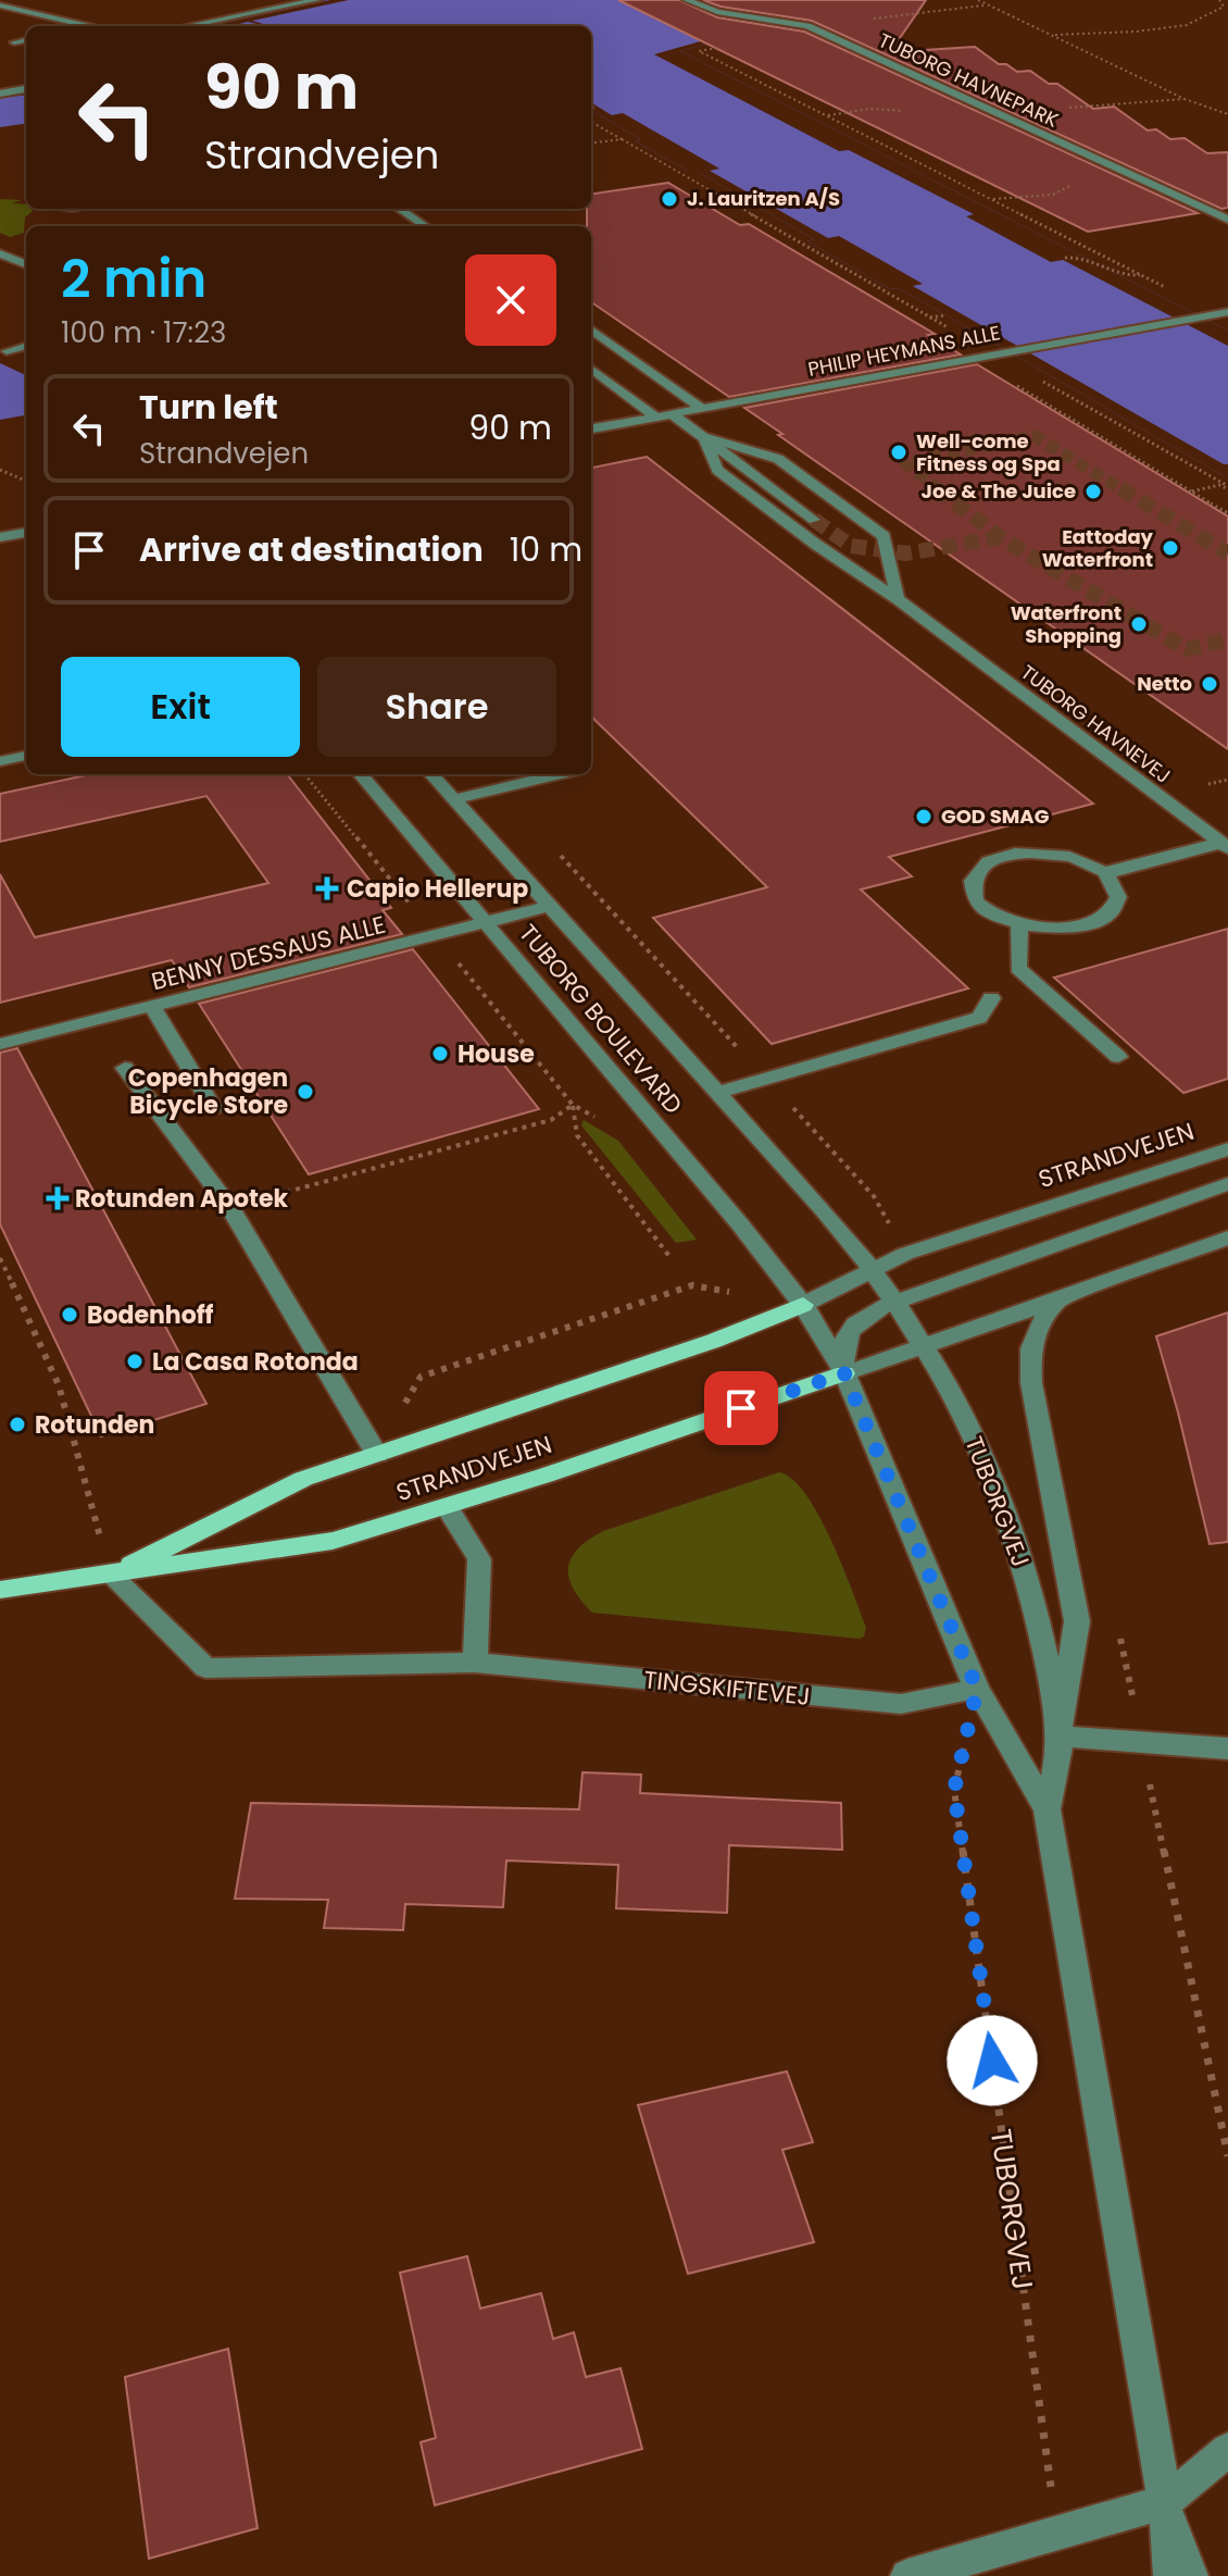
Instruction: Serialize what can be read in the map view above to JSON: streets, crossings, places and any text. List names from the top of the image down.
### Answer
{
  "streets": {
    "main road": ["STRANDVEJEN"],
    "street": [
      "TUBORG HAVNEPARK",
      "PHILIP HEYMANS ALLE",
      "TUBORG HAVNEVEJ",
      "BENNY DESSAUS ALLE",
      "TUBORG BOULEVARD",
      "TUBORGVEJ",
      "TINGSKIFTEVEJ"
    ]
  },
  "crossings": [
    ["PHILIP HEYMANS ALLE", "TUBORG HAVNEVEJ"],
    ["BENNY DESSAUS ALLE", "TUBORG BOULEVARD"],
    ["TUBORG BOULEVARD", "STRANDVEJEN"],
    ["TUBORG BOULEVARD", "TUBORGVEJ"],
    ["STRANDVEJEN", "TUBORGVEJ"],
    ["STRANDVEJEN", "TINGSKIFTEVEJ"],
    ["TUBORGVEJ", "TINGSKIFTEVEJ"]
  ],
  "places": {
    "other": [
      "J. Lauritzen A/S",
      "Well-come Fitness og Spa",
      "Joe & The Juice",
      "Eattoday Waterfront",
      "Waterfront Shopping",
      "Netto",
      "GOD SMAG",
      "House",
      "Copenhagen Bicycle Store",
      "Bodenhoff",
      "La Casa Rotonda",
      "Rotunden"
    ],
    "health": ["Capio Hellerup", "Rotunden Apotek"]
  },
  "page": {
    "turn": ["90 m", "Strandvejen"],
    "heading": ["2 min", "100 m · 17:23"],
    "list": [
      {
        "name": "Turn left",
        "note": "Strandvejen",
        "value": "90 m"
      },
      {
        "name": "Arrive at destination",
        "value": "10 m"
      }
    ],
    "buttons": ["Exit", "Share"]
  }
}
